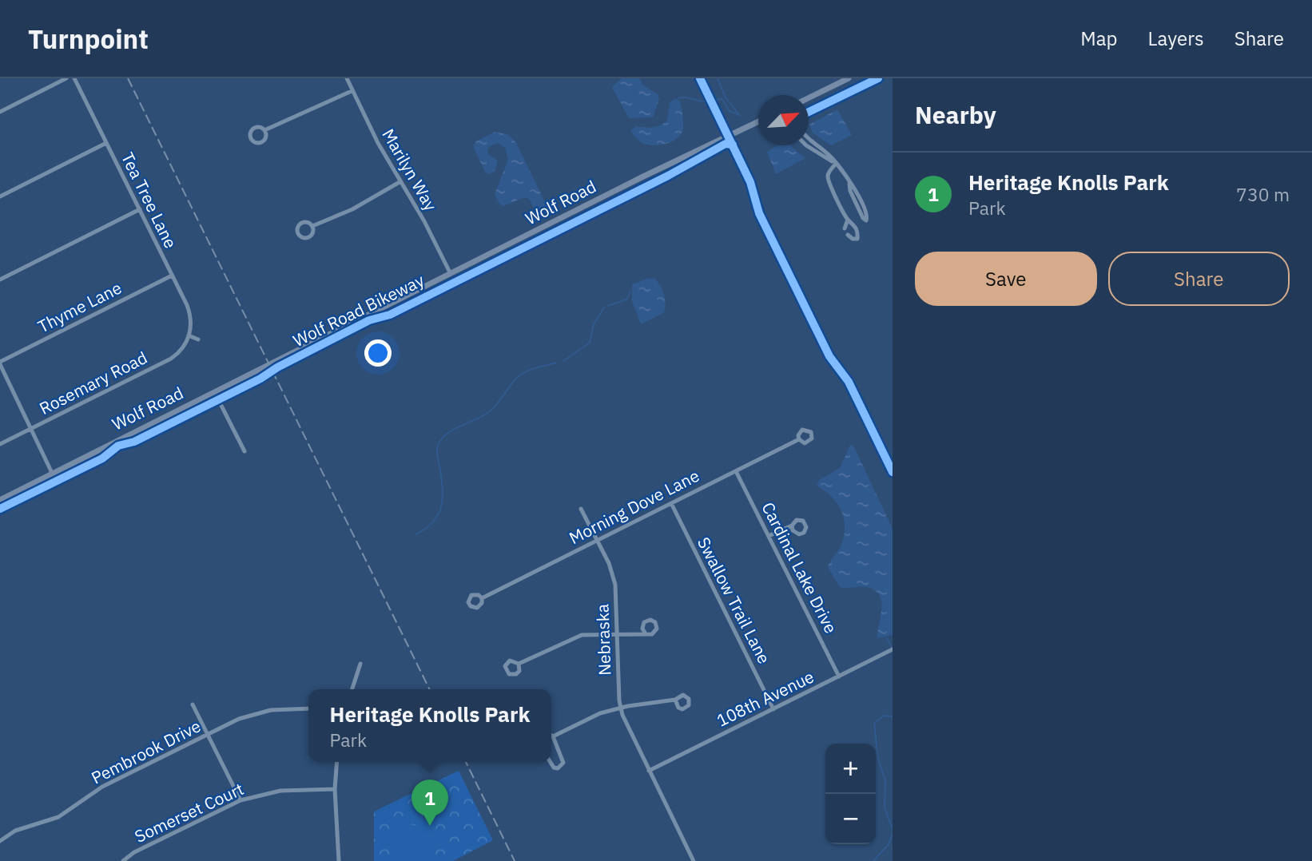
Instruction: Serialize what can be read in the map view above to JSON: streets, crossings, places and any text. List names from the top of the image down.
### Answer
{
  "streets": {
    "main road": ["Wolf Road"],
    "street": [
      "Marilyn Way",
      "Tea Tree Lane",
      "Thyme Lane",
      "Rosemary Road",
      "Morning Dove Lane",
      "Cardinal Lake Drive",
      "Swallow Trail Lane",
      "Nebraska",
      "108th Avenue",
      "Pembrook Drive",
      "Somerset Court"
    ],
    "cycle path": ["Wolf Road Bikeway"]
  },
  "crossings": [
    ["Marilyn Way", "Wolf Road"],
    ["Tea Tree Lane", "Thyme Lane"],
    ["Tea Tree Lane", "Rosemary Road"],
    ["Morning Dove Lane", "Cardinal Lake Drive"],
    ["Morning Dove Lane", "Swallow Trail Lane"],
    ["Morning Dove Lane", "Nebraska"],
    ["Cardinal Lake Drive", "108th Avenue"],
    ["Swallow Trail Lane", "108th Avenue"],
    ["Nebraska", "108th Avenue"]
  ],
  "north": "top right",
  "page": {
    "header": "Turnpoint",
    "nav": ["Map", "Layers", "Share"],
    "heading": "Nearby",
    "list": [
      {
        "mark": "1",
        "name": "Heritage Knolls Park",
        "note": "Park",
        "value": "730 m"
      }
    ],
    "buttons": ["Save", "Share"],
    "popup": ["Heritage Knolls Park", "Park"],
    "map_buttons": ["+", "−"],
    "pins": "1"
  }
}
